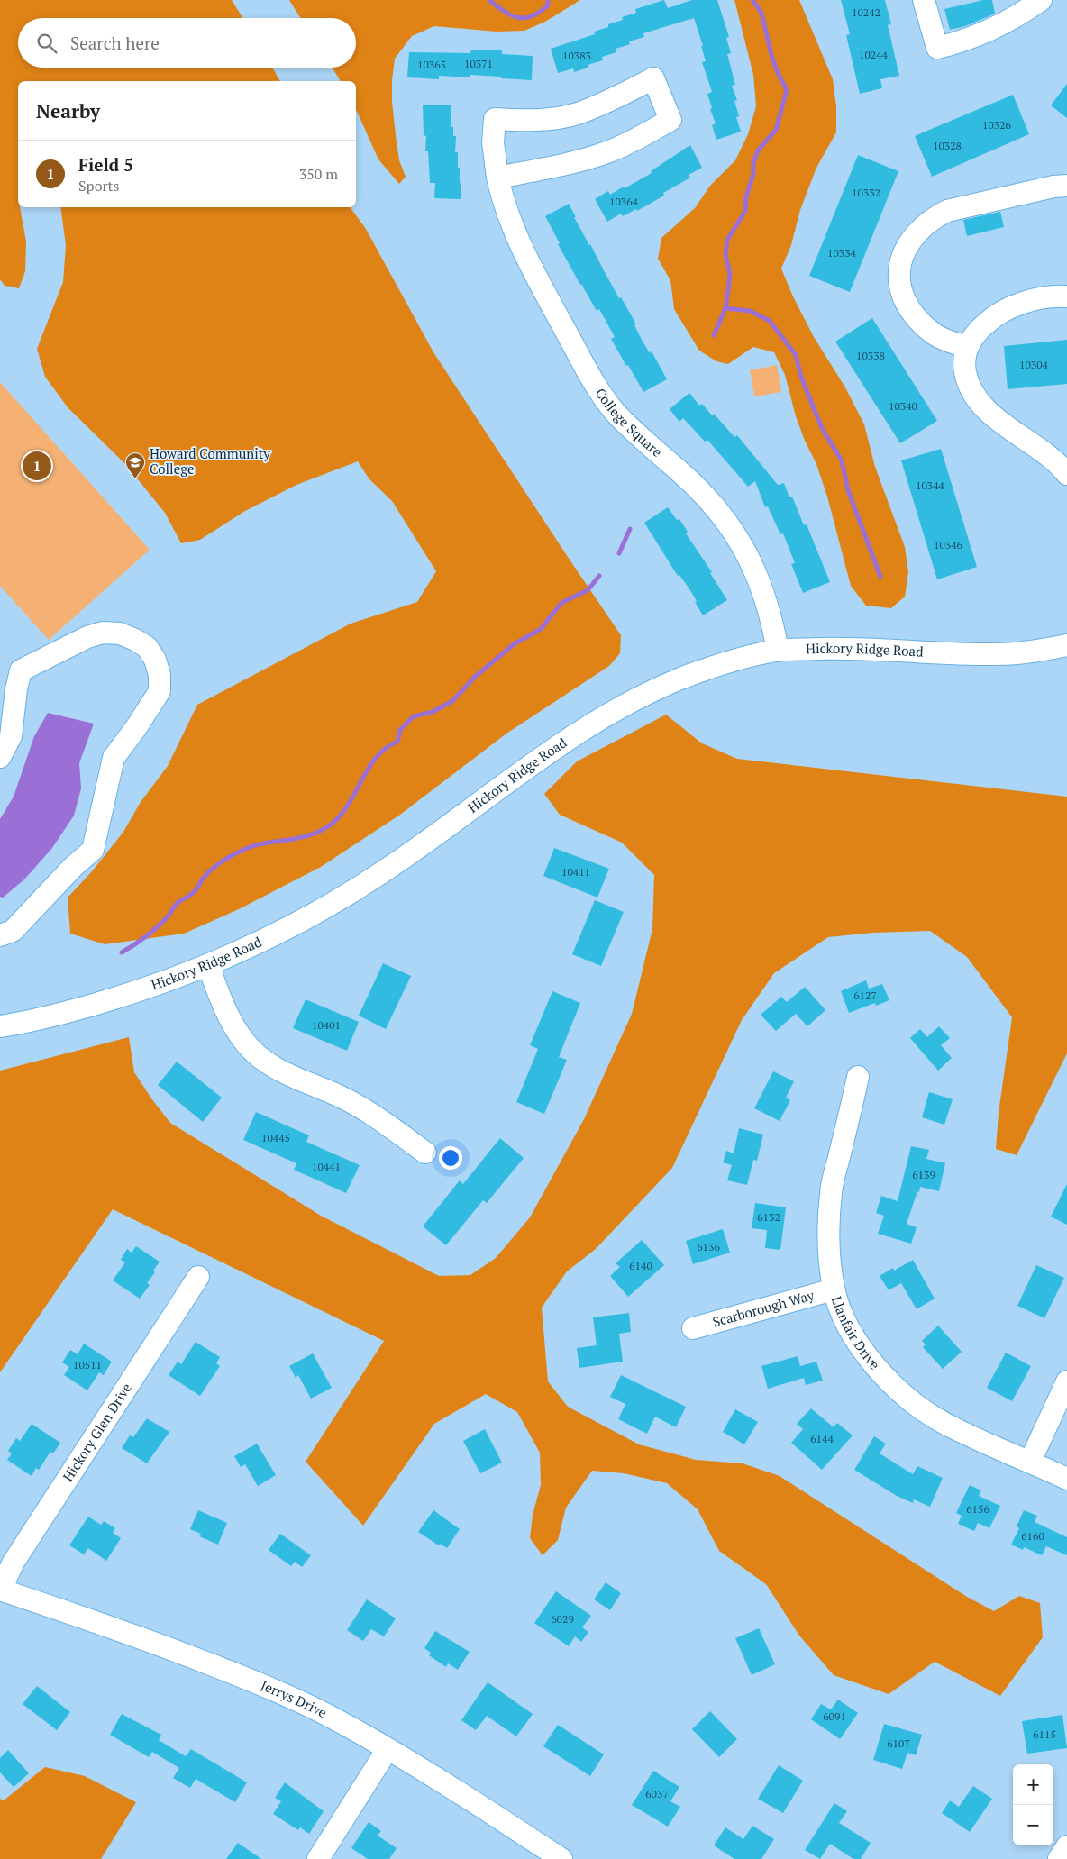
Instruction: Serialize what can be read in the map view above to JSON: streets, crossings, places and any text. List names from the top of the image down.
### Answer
{
  "streets": {
    "street": [
      "College Square",
      "Hickory Ridge Road",
      "Scarborough Way",
      "Llanfair Drive",
      "Hickory Glen Drive",
      "Jerrys Drive"
    ]
  },
  "crossings": [
    ["College Square", "Hickory Ridge Road"],
    ["Scarborough Way", "Llanfair Drive"],
    ["Hickory Glen Drive", "Jerrys Drive"]
  ],
  "places": {
    "school or university": ["Howard Community College"]
  },
  "house_numbers": [
    "10242",
    "10244",
    "10383",
    "10371",
    "10365",
    "10326",
    "10328",
    "10332",
    "10364",
    "10334",
    "10338",
    "10304",
    "10340",
    "10344",
    "10346",
    "10411",
    "6127",
    "10401",
    "10445",
    "10441",
    "6139",
    "6132",
    "6136",
    "6140",
    "10511",
    "6144",
    "6156",
    "6160",
    "6029",
    "6091",
    "6115",
    "6107",
    "6037"
  ],
  "page": {
    "search": "Search here",
    "heading": "Nearby",
    "list": [
      {
        "mark": "1",
        "name": "Field 5",
        "note": "Sports",
        "value": "350 m"
      }
    ],
    "pins": "1",
    "map_buttons": ["+", "−"]
  }
}
